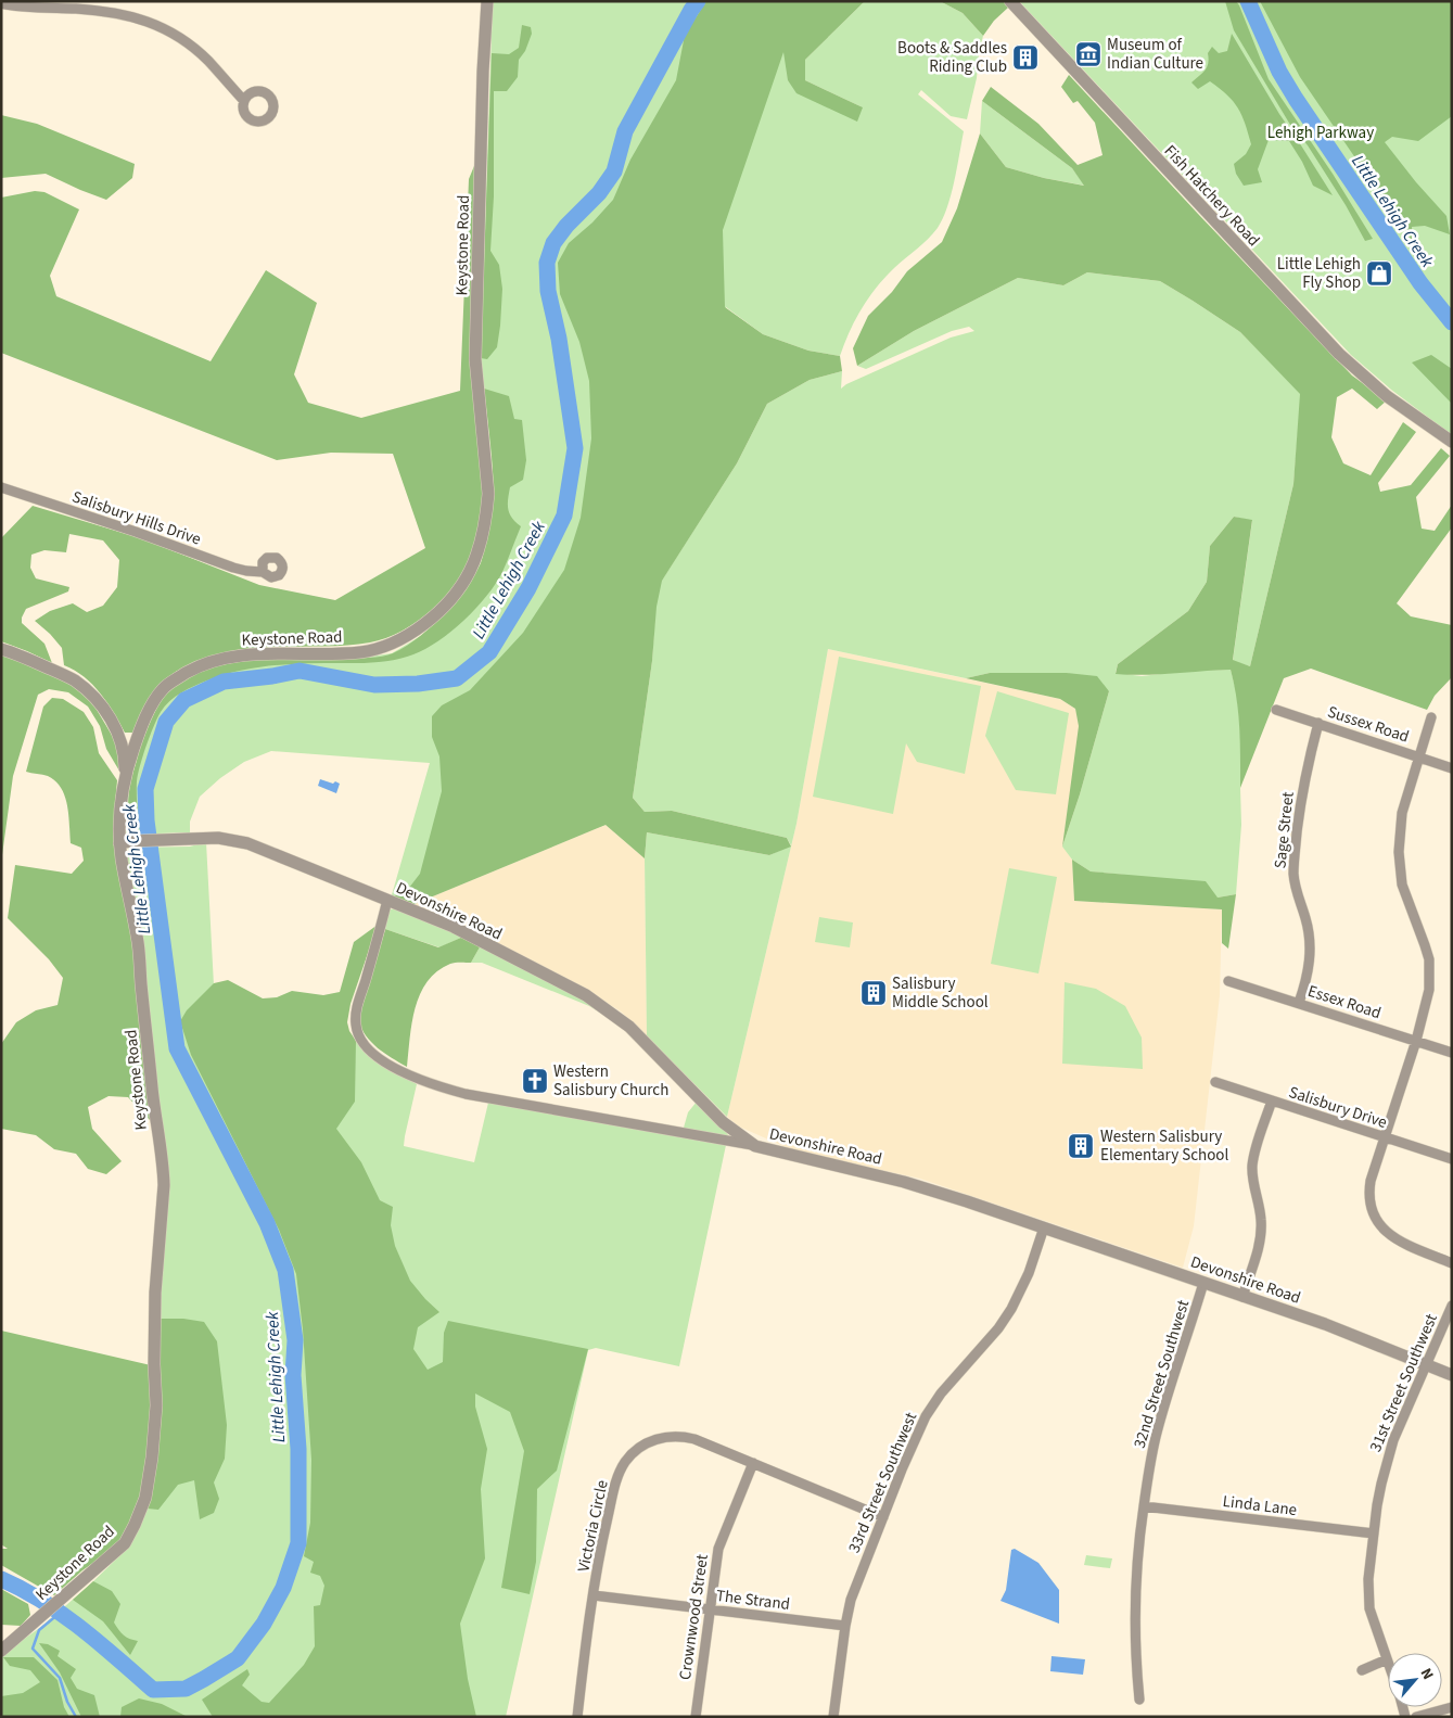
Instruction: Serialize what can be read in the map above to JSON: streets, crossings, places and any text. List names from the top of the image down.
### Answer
{
  "streets": {
    "street": [
      "Fish Hatchery Road",
      "Keystone Road",
      "Salisbury Hills Drive",
      "Sussex Road",
      "Sage Street",
      "Devonshire Road",
      "Essex Road",
      "Salisbury Drive",
      "32nd Street Southwest",
      "31st Street Southwest",
      "33rd Street Southwest",
      "Linda Lane",
      "Victoria Circle",
      "The Strand",
      "Crownwood Street"
    ]
  },
  "crossings": [
    ["Keystone Road", "Devonshire Road"],
    ["Sussex Road", "Sage Street"],
    ["Sage Street", "Essex Road"],
    ["Devonshire Road", "32nd Street Southwest"],
    ["Devonshire Road", "31st Street Southwest"],
    ["Devonshire Road", "33rd Street Southwest"],
    ["32nd Street Southwest", "Linda Lane"],
    ["31st Street Southwest", "Linda Lane"],
    ["33rd Street Southwest", "Victoria Circle"],
    ["33rd Street Southwest", "The Strand"],
    ["Victoria Circle", "The Strand"],
    ["Victoria Circle", "Crownwood Street"],
    ["The Strand", "Crownwood Street"]
  ],
  "water": ["Little Lehigh Creek"],
  "parks": ["Lehigh Parkway"],
  "places": {
    "museum": ["Museum of Indian Culture"],
    "building": ["Boots & Saddles Riding Club", "Salisbury Middle School", "Western Salisbury Elementary School"],
    "shop": ["Little Lehigh Fly Shop"],
    "church": ["Western Salisbury Church"]
  },
  "north": "top right"
}
